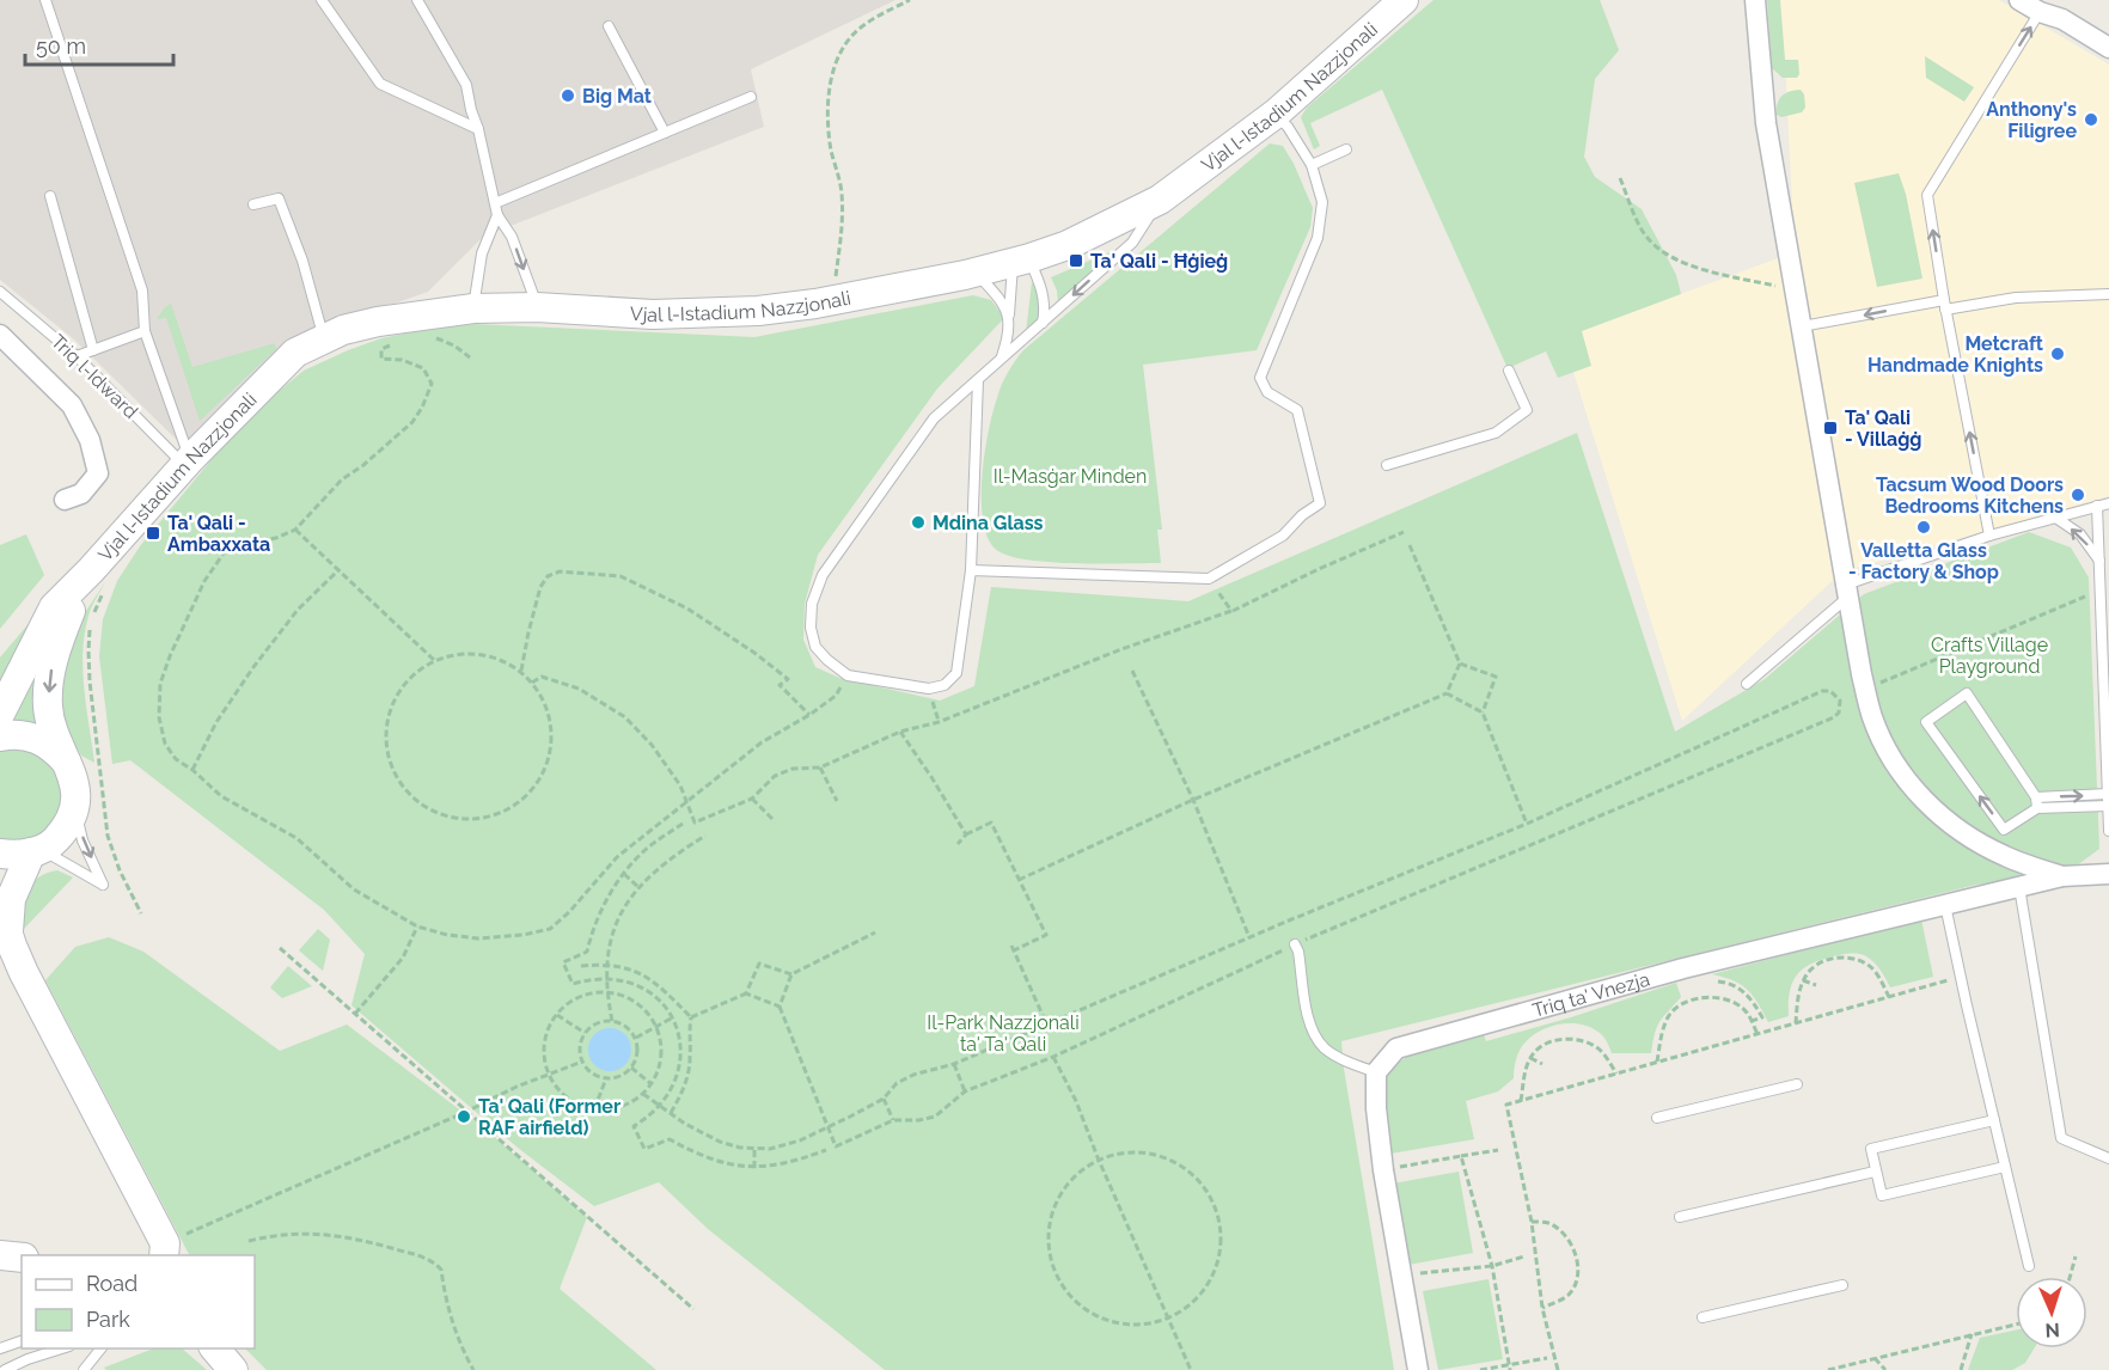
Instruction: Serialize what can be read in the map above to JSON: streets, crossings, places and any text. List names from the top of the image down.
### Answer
{
  "streets": {
    "main road": ["Vjal l-Istadium Nazzjonali"],
    "street": ["Triq ta' Vnezja"],
    "lane": ["Triq l-Idward"]
  },
  "crossings": [
    ["Vjal l-Istadium Nazzjonali", "Triq l-Idward"]
  ],
  "parks": ["Il-Masġar Minden", "Crafts Village Playground", "Il-Park Nazzjonali ta' Ta' Qali"],
  "places": {
    "other": [
      "Big Mat",
      "Anthony's Filigree",
      "Metcraft Handmade Knights",
      "Tacsum Wood Doors Bedrooms Kitchens",
      "Mdina Glass",
      "Valletta Glass - Factory & Shop",
      "Ta' Qali (Former RAF airfield)"
    ],
    "transit": ["Ta' Qali - Ħġieġ", "Ta' Qali - Villaġġ", "Ta' Qali - Ambaxxata"]
  },
  "legend": ["Road", "Park"],
  "scale_bar": "50 m",
  "north": "bottom"
}
